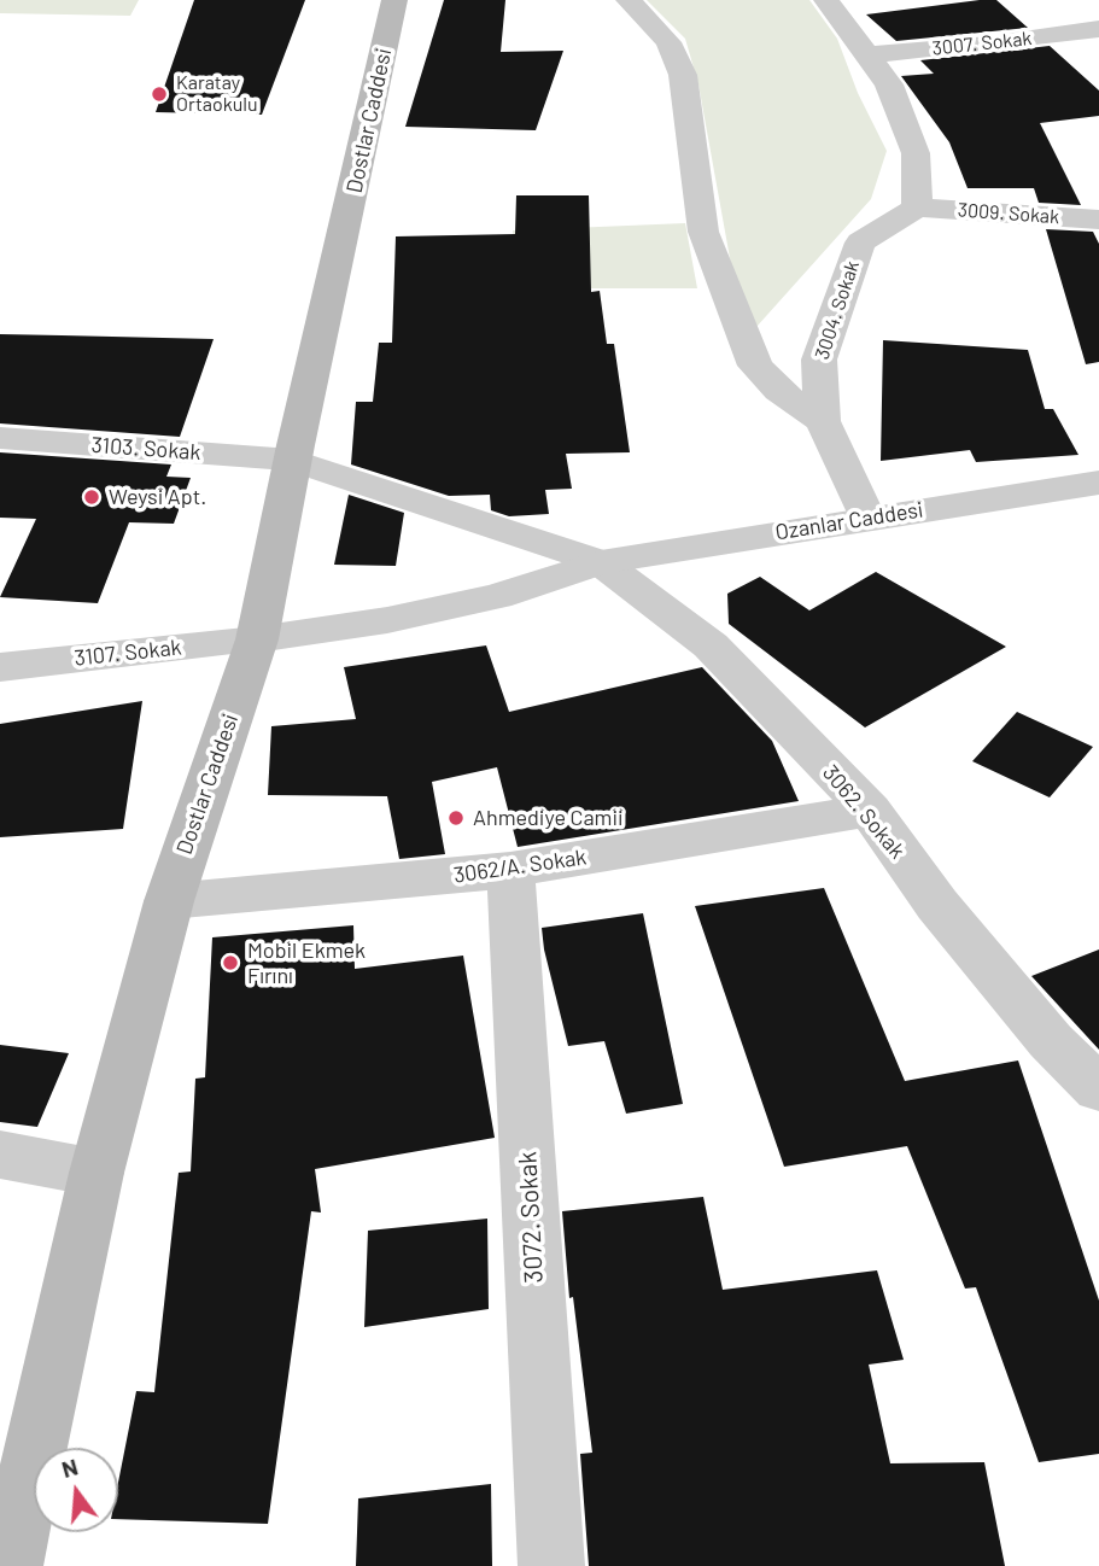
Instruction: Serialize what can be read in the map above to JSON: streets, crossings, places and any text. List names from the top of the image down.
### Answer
{
  "streets": {
    "main road": ["Dostlar Caddesi"],
    "street": [
      "3007. Sokak",
      "3009. Sokak",
      "3004. Sokak",
      "3103. Sokak",
      "Ozanlar Caddesi",
      "3107. Sokak",
      "3062. Sokak",
      "3062/A. Sokak",
      "3072. Sokak"
    ]
  },
  "crossings": [
    ["Dostlar Caddesi", "3103. Sokak"],
    ["Dostlar Caddesi", "Ozanlar Caddesi"],
    ["Dostlar Caddesi", "3107. Sokak"],
    ["Dostlar Caddesi", "3062/A. Sokak"],
    ["3009. Sokak", "3004. Sokak"],
    ["3004. Sokak", "Ozanlar Caddesi"],
    ["3103. Sokak", "Ozanlar Caddesi"],
    ["Ozanlar Caddesi", "3107. Sokak"],
    ["Ozanlar Caddesi", "3062. Sokak"],
    ["3062. Sokak", "3062/A. Sokak"],
    ["3062/A. Sokak", "3072. Sokak"]
  ],
  "places": [
    "Karatay Ortaokulu",
    "Weysi Apt.",
    "Ahmediye Camii",
    "Mobil Ekmek Fırını"
  ],
  "north": "top"
}
